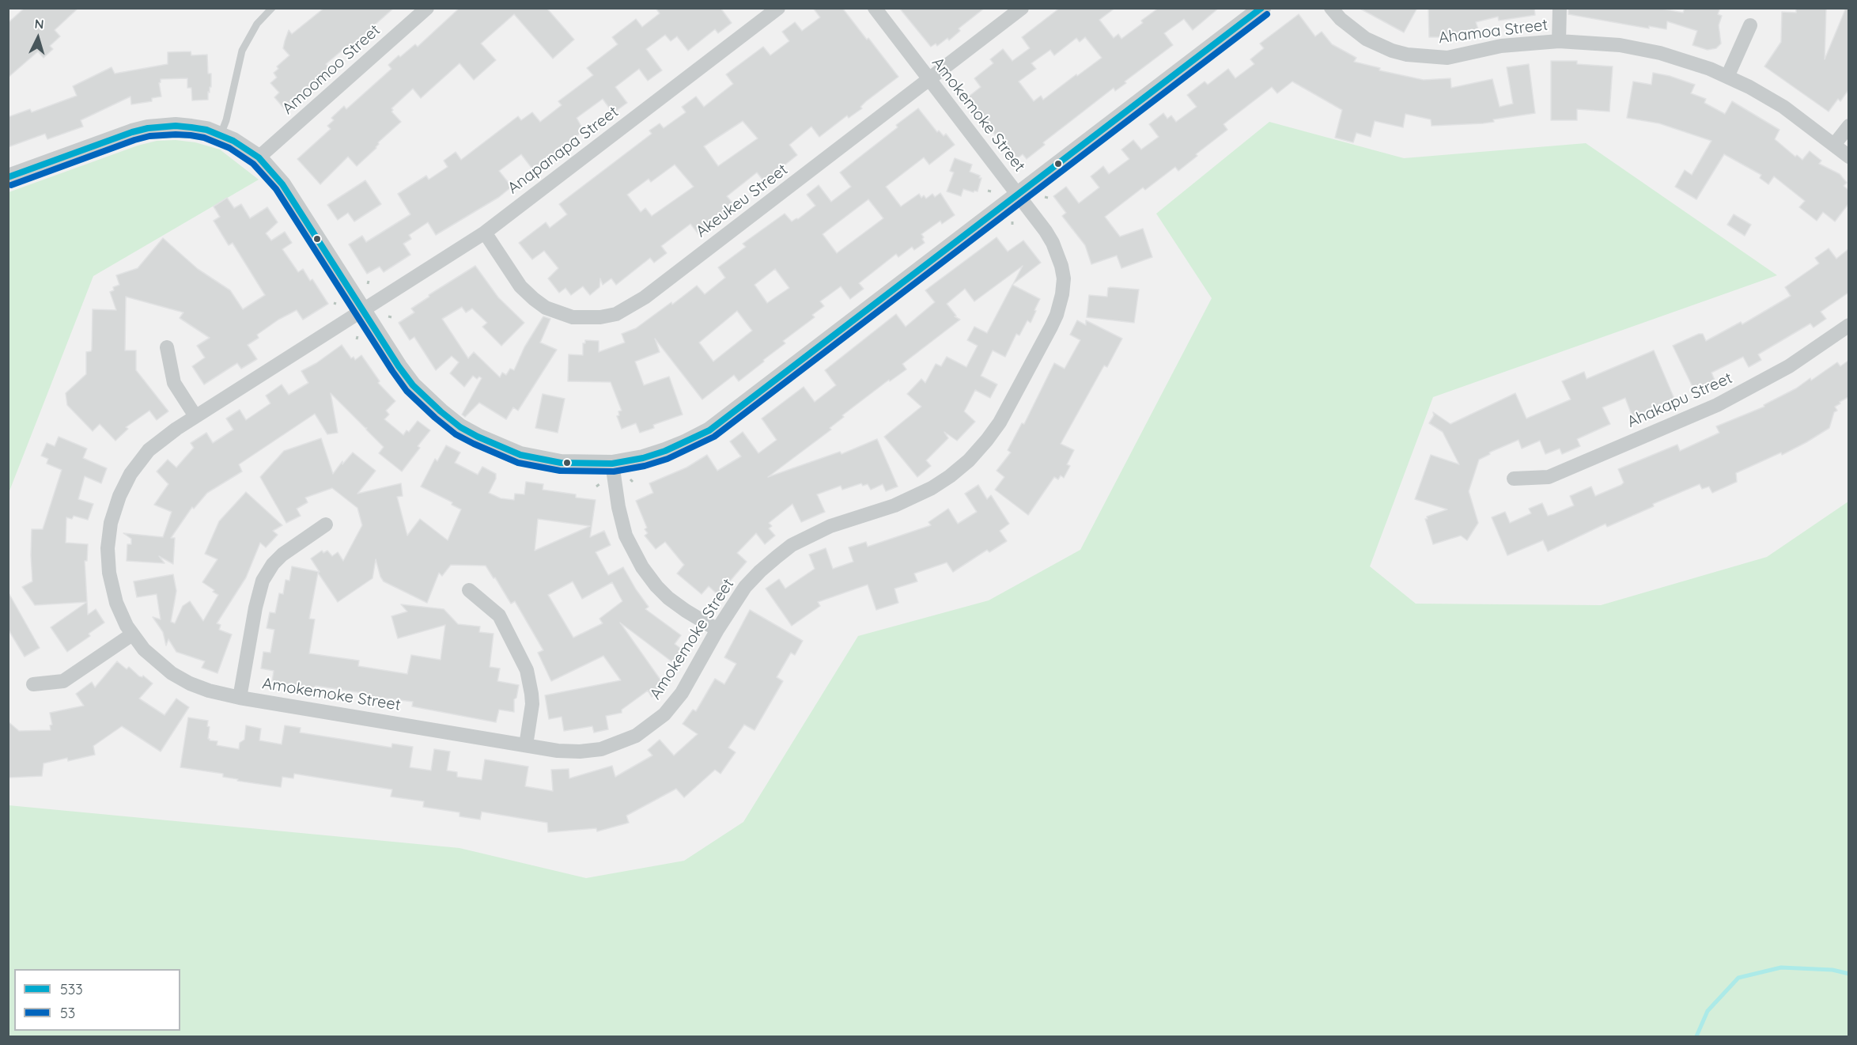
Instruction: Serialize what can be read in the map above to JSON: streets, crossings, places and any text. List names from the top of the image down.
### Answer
{
  "streets": {
    "street": [
      "Ahamoa Street",
      "Amoomoo Street",
      "Amokemoke Street",
      "Anapanapa Street",
      "Akeukeu Street",
      "Ahakapu Street"
    ]
  },
  "crossings": [
    ["Amokemoke Street", "Anapanapa Street"],
    ["Amokemoke Street", "Akeukeu Street"],
    ["Anapanapa Street", "Akeukeu Street"]
  ],
  "lines": ["transit line 533", "transit line 53"],
  "legend": ["533", "53"],
  "north": "top"
}
